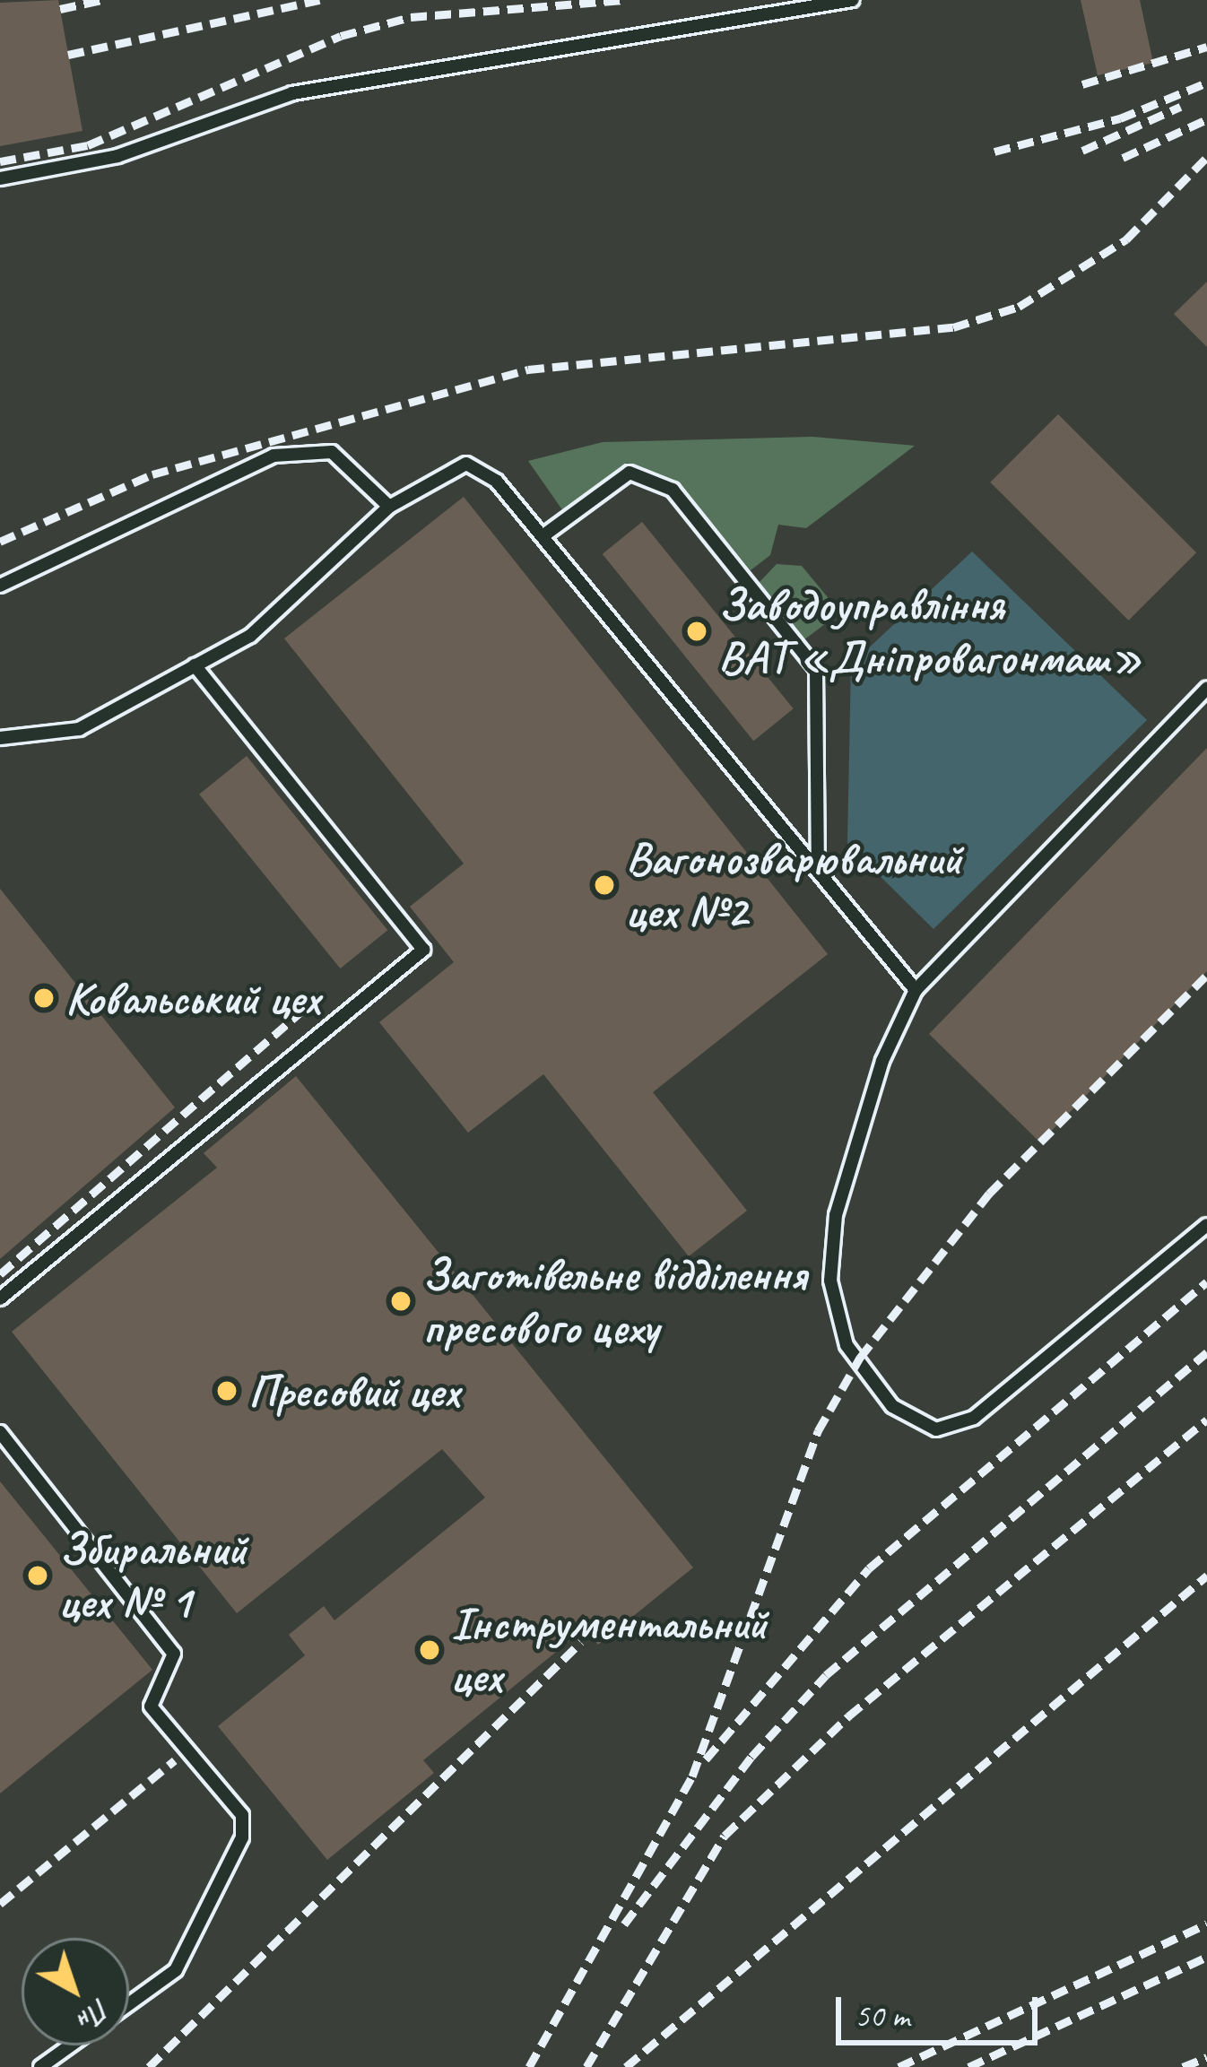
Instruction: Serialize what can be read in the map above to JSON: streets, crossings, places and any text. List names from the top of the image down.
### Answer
{
  "places": [
    "Заводоуправління ВАТ «Дніпровагонмаш»",
    "Вагонозварювальний цех №2",
    "Ковальський цех",
    "Заготівельне відділення пресового цеху",
    "Пресовий цех",
    "Збиральний цех № 1",
    "Інструментальний цех"
  ],
  "scale_bar": "50 m",
  "north": "bottom right"
}
